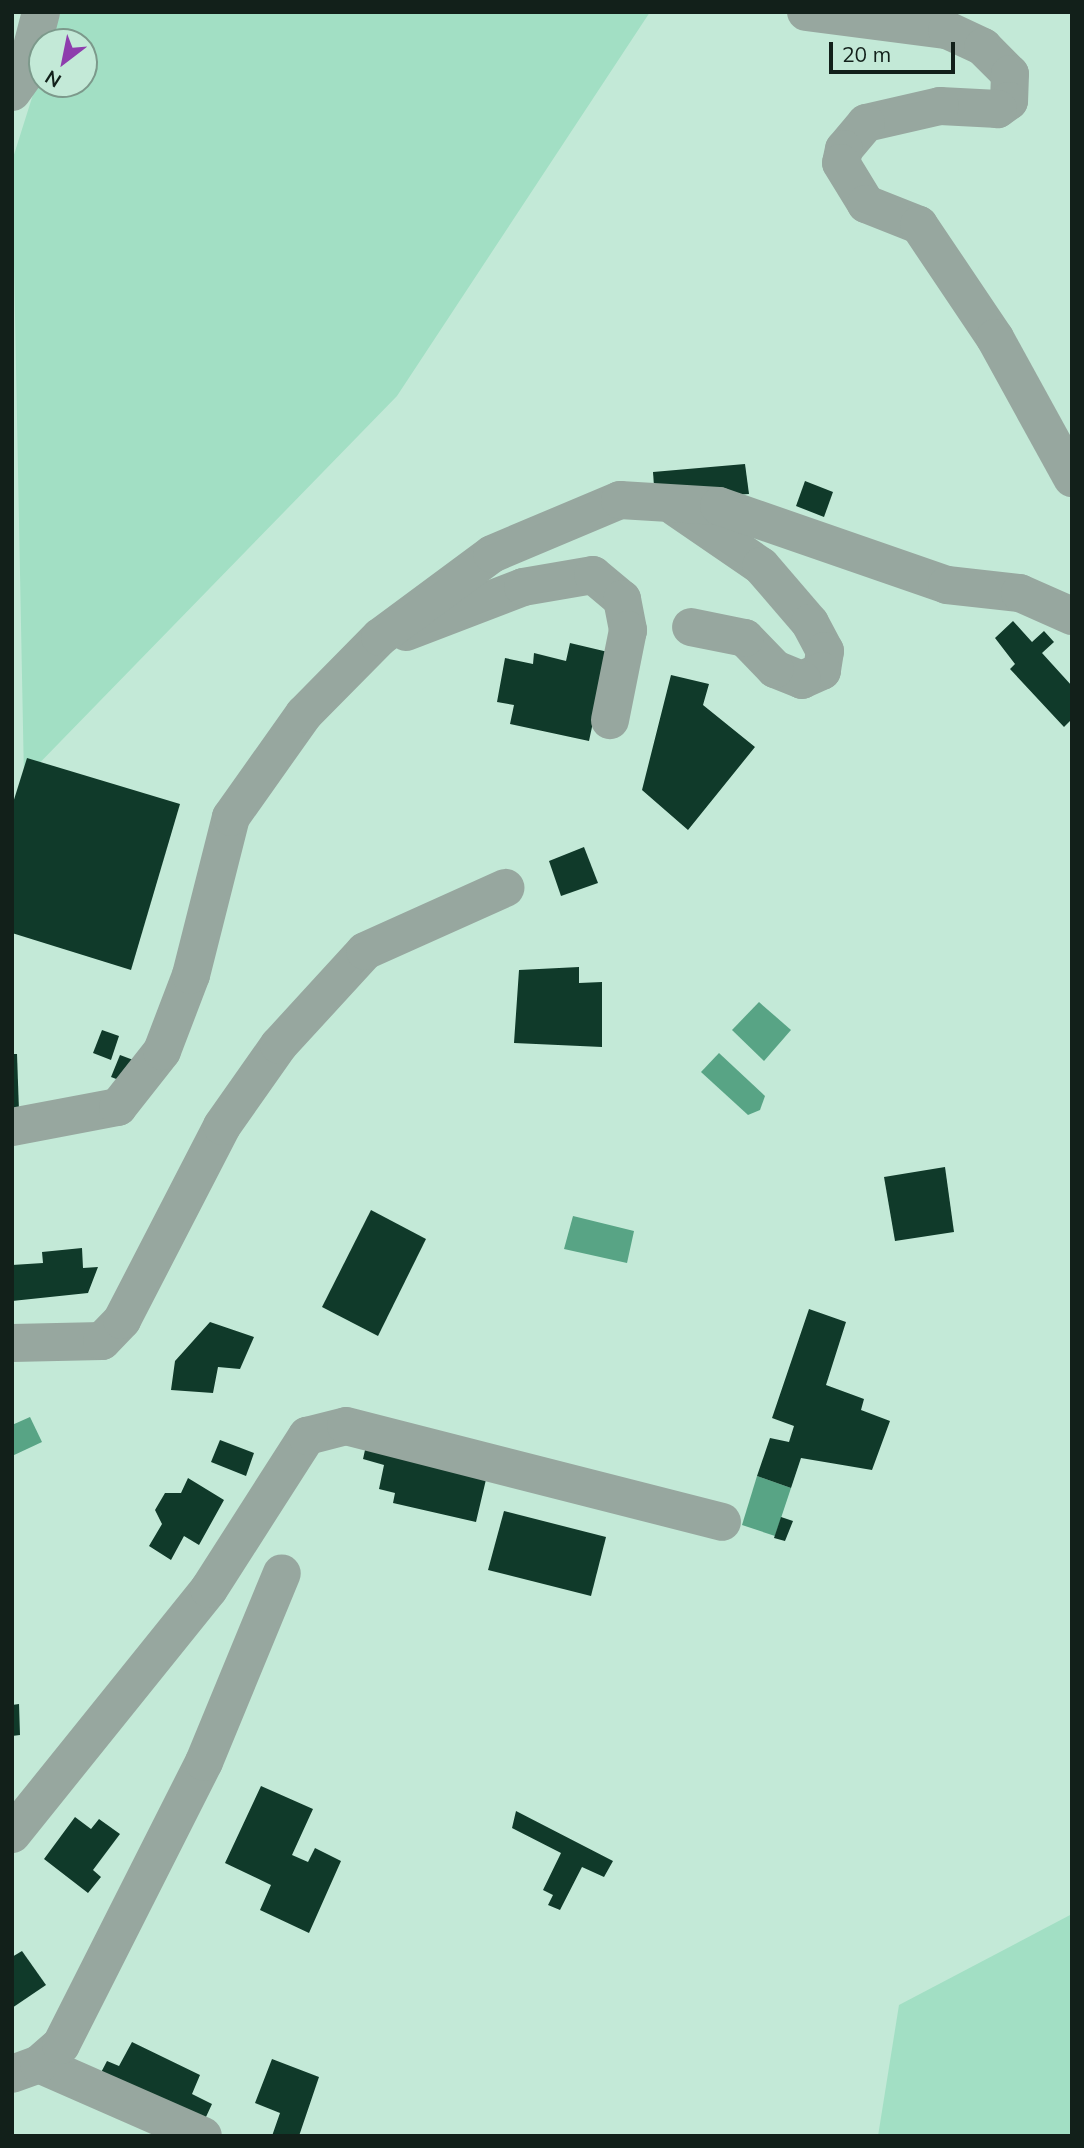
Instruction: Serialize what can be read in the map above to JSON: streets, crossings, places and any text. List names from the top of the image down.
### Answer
{
  "scale_bar": "20 m",
  "north": "bottom left"
}
